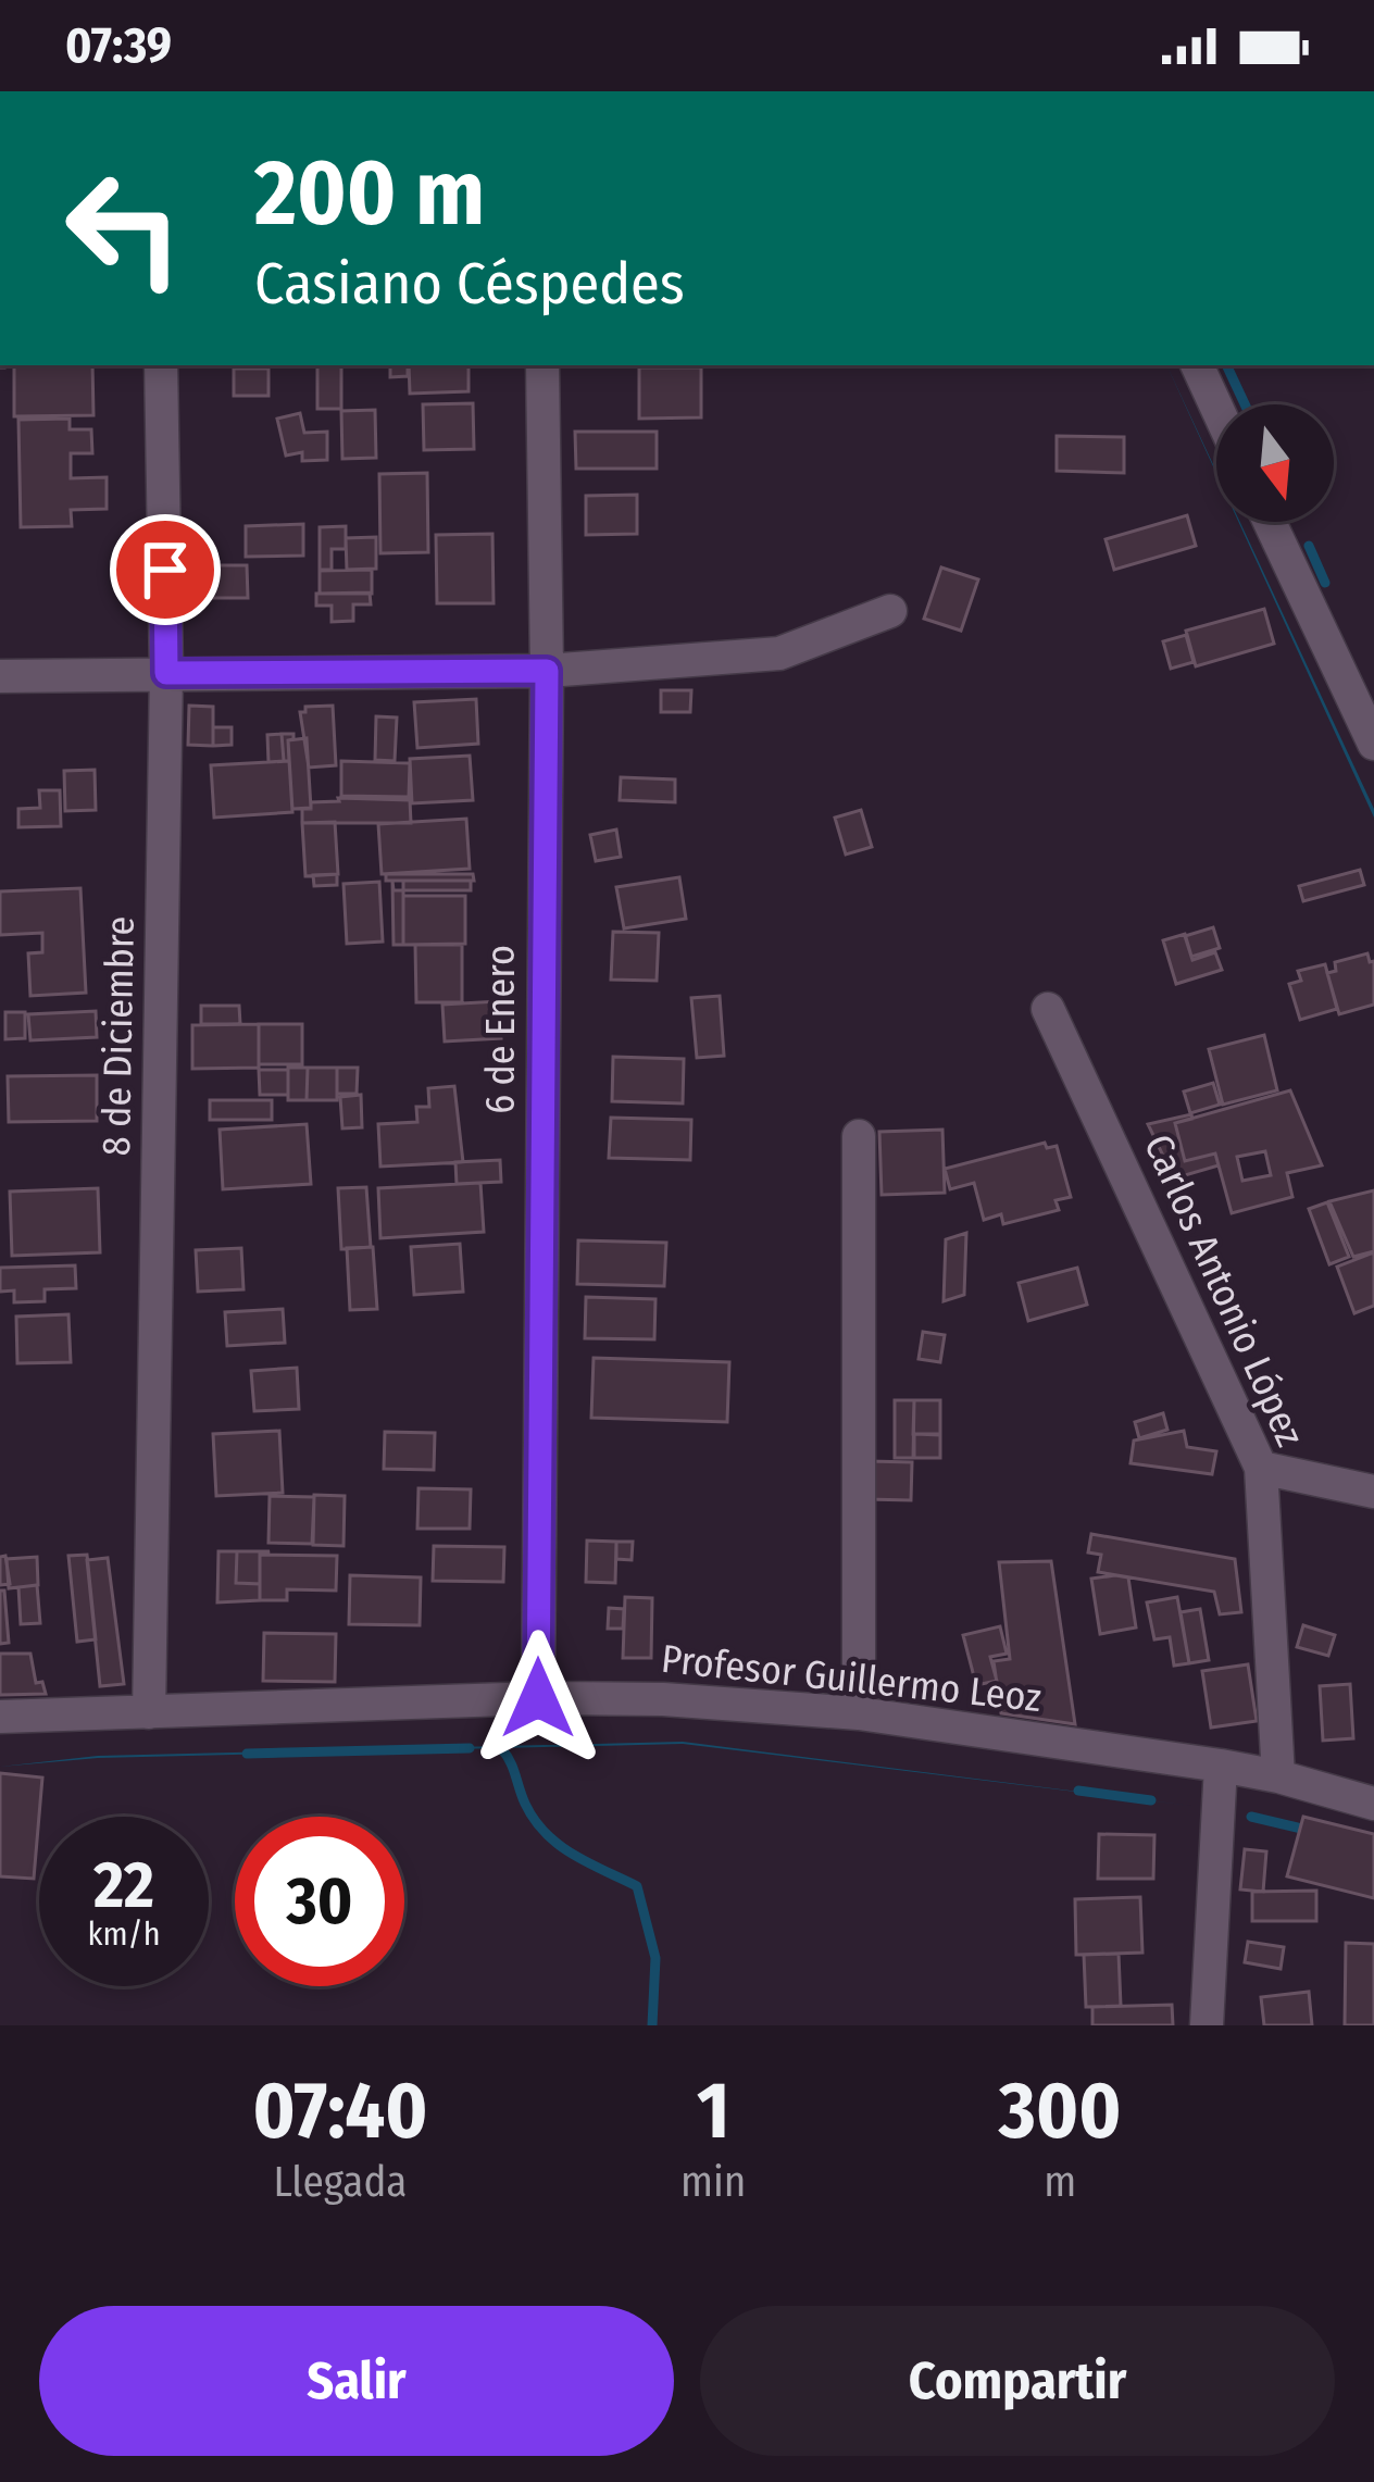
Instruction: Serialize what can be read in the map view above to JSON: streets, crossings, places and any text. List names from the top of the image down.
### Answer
{
  "streets": {
    "street": [
      "6 de Enero",
      "8 de Diciembre",
      "Carlos Antonio López",
      "Profesor Guillermo Leoz"
    ]
  },
  "crossings": [
    ["6 de Enero", "Profesor Guillermo Leoz"],
    ["8 de Diciembre", "Profesor Guillermo Leoz"],
    ["Carlos Antonio López", "Profesor Guillermo Leoz"]
  ],
  "north": "bottom",
  "page": {
    "status": "07:39",
    "turn": ["200 m", "Casiano Céspedes"],
    "speed": "22 km/h",
    "limit": "30",
    "eta": [
      "07:40",
      "Llegada",
      "1",
      "min",
      "300",
      "m"
    ],
    "buttons": ["Salir", "Compartir"]
  }
}
